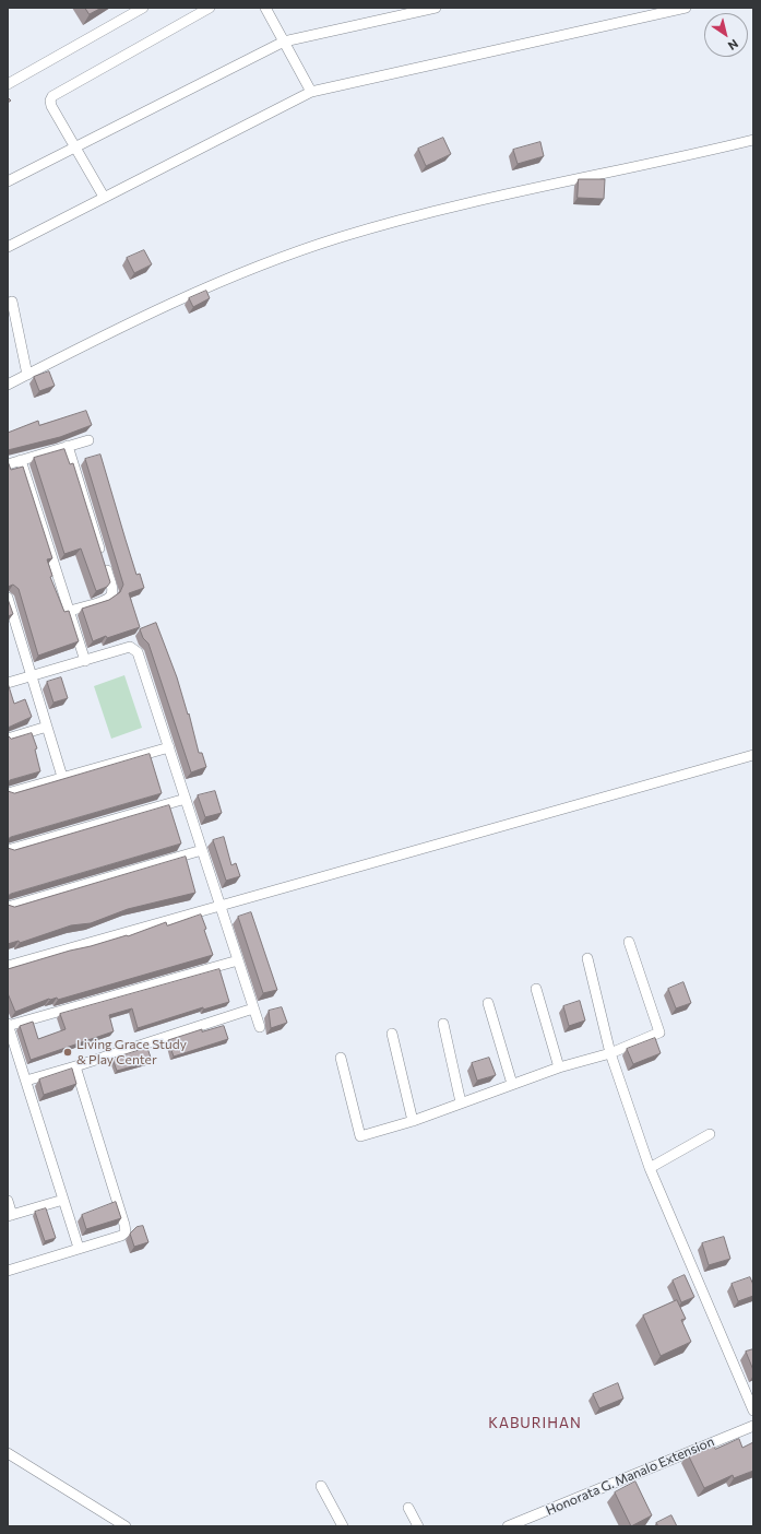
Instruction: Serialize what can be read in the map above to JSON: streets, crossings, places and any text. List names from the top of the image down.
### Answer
{
  "streets": {
    "street": ["Honorata G. Manalo Extension"]
  },
  "districts": ["KABURIHAN"],
  "places": ["Living Grace Study & Play Center"],
  "north": "bottom right"
}
